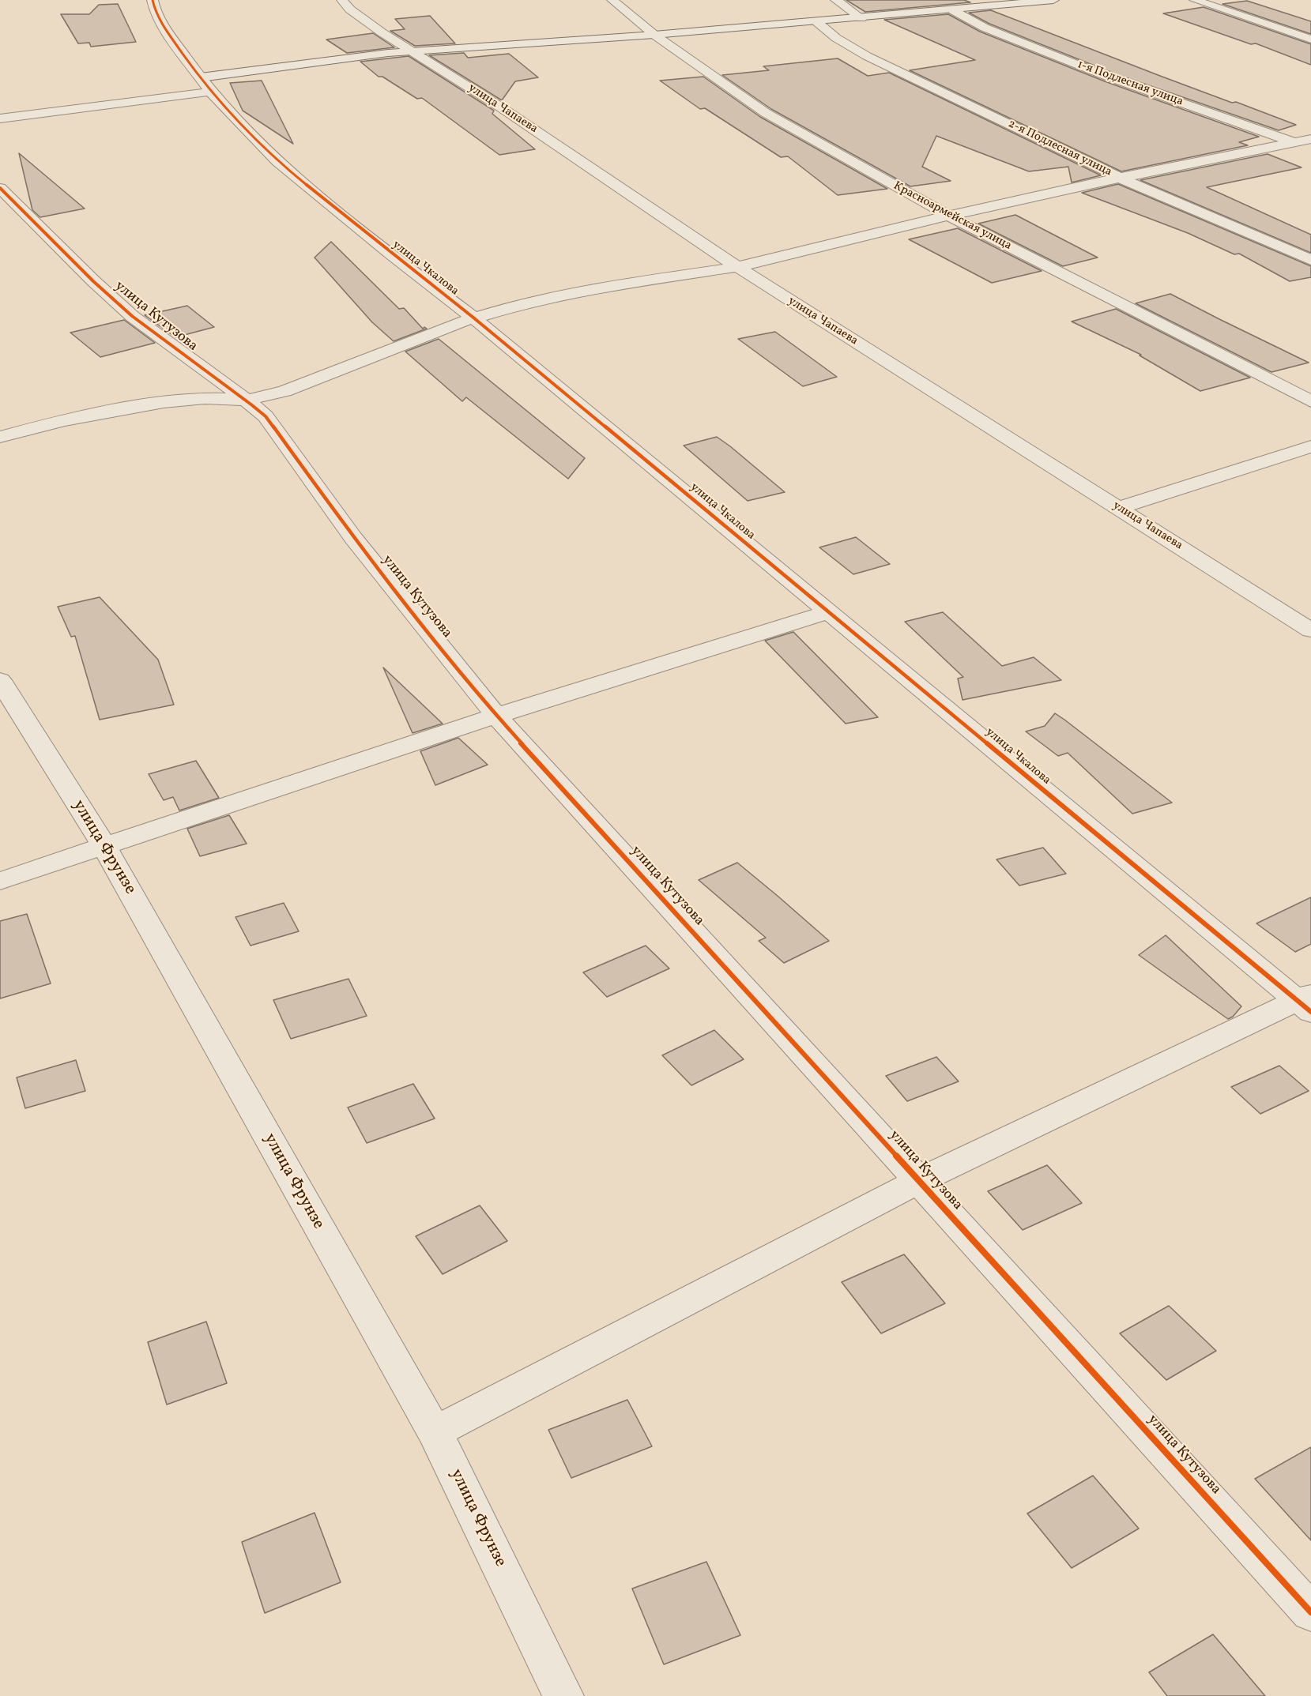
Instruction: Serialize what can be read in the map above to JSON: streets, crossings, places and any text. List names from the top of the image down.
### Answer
{
  "streets": {
    "street": [
      "1-я Подлесная улица",
      "улица Чапаева",
      "2-я Подлесная улица",
      "Красноармейская улица",
      "улица Чкалова",
      "улица Кутузова",
      "улица Фрунзе"
    ]
  }
}
